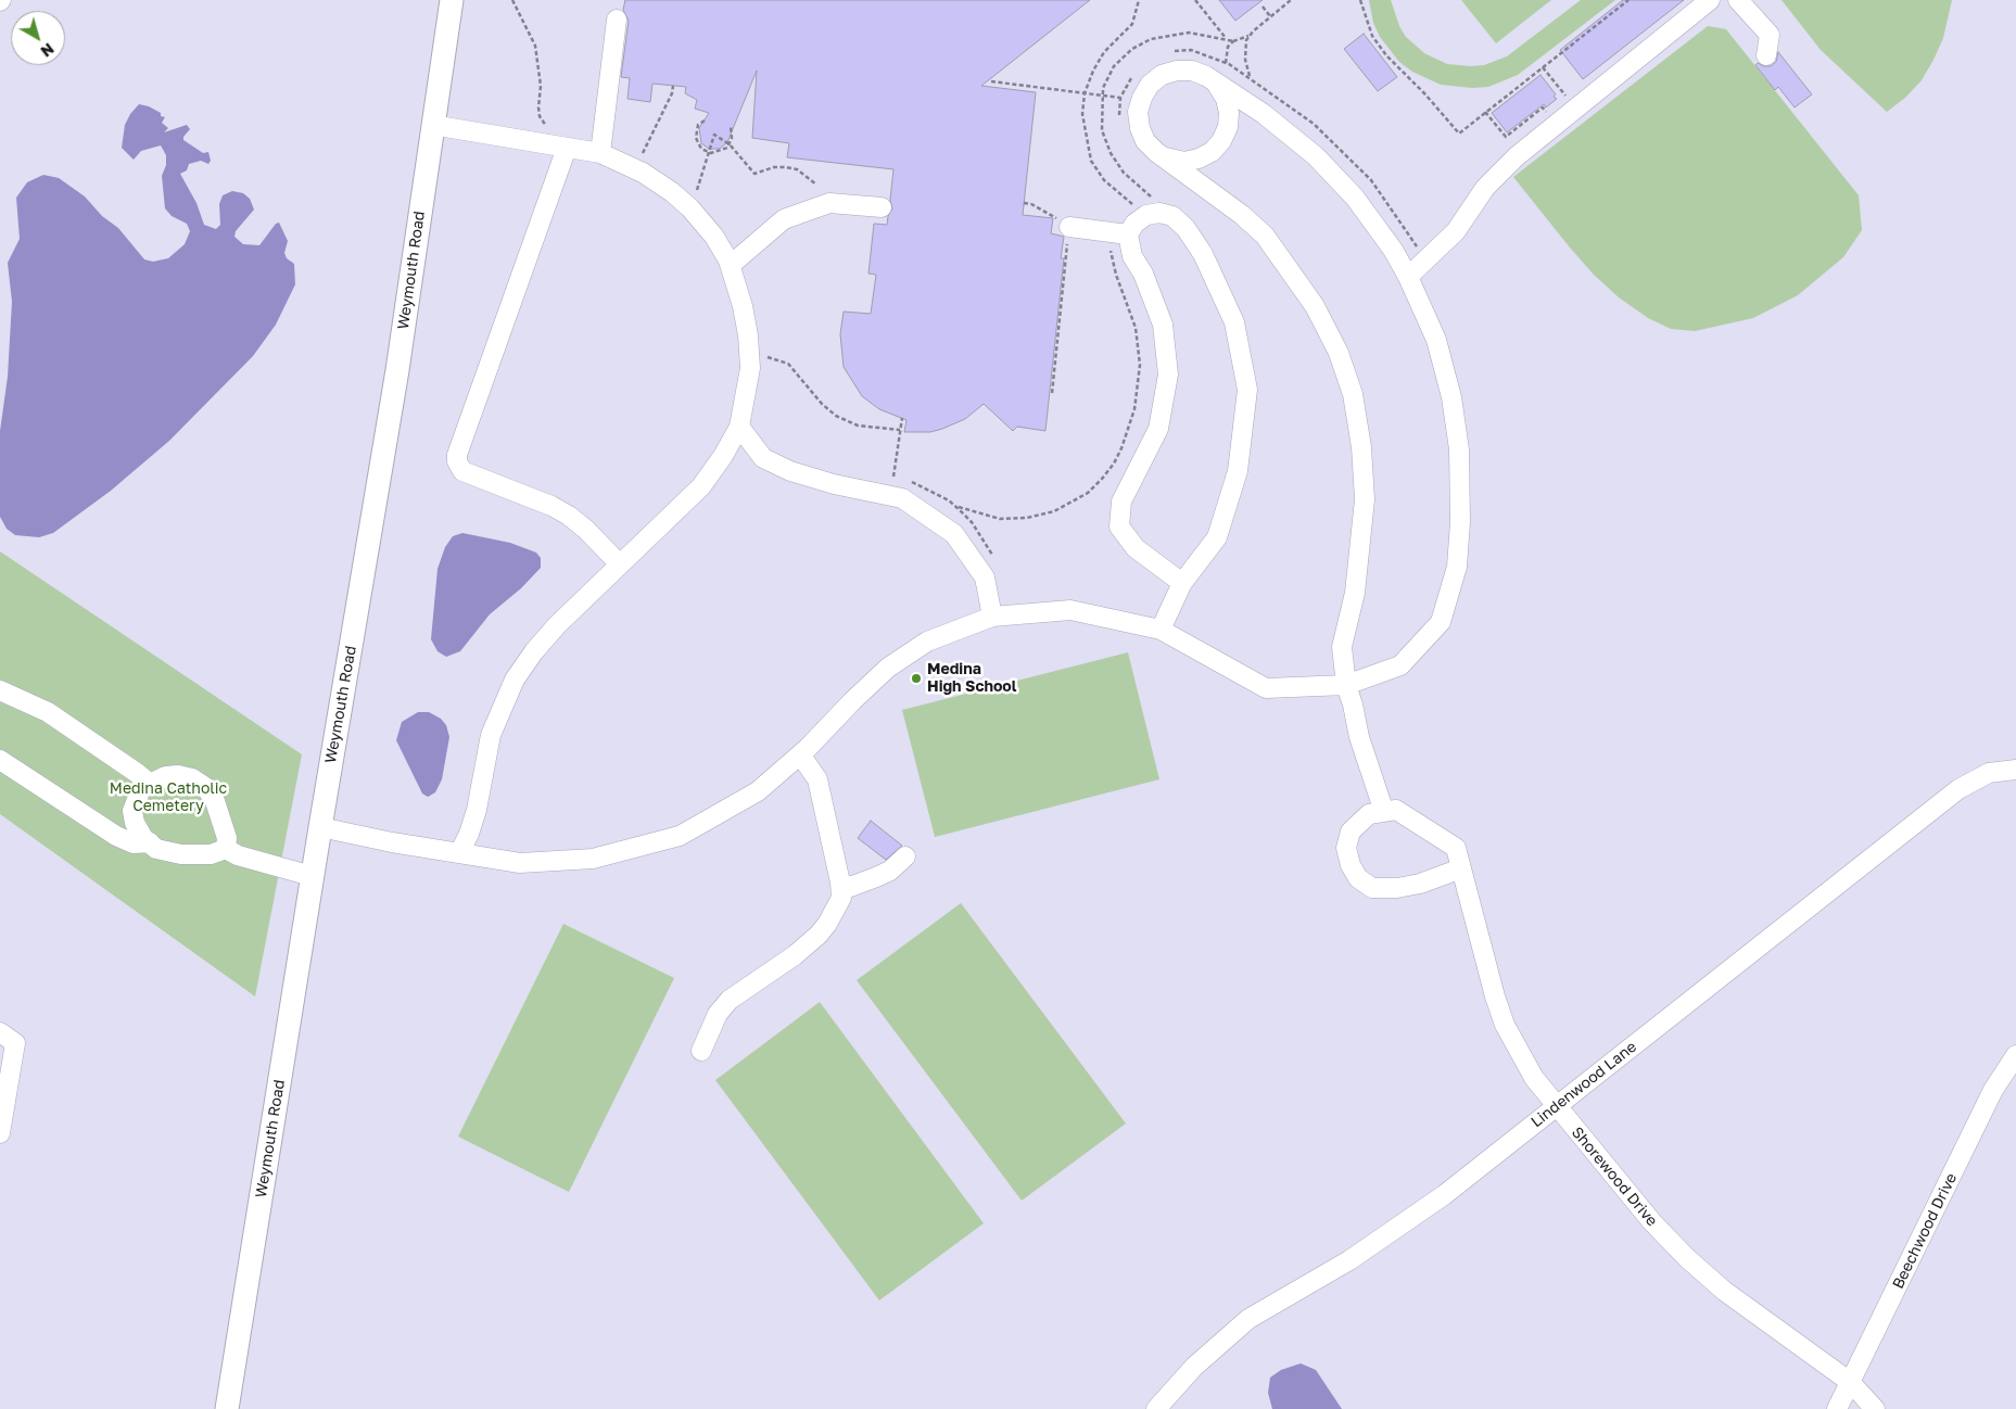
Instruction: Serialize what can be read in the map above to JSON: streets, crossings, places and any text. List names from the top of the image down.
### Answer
{
  "streets": {
    "main road": ["Weymouth Road"],
    "street": ["Lindenwood Lane", "Shorewood Drive", "Beechwood Drive"]
  },
  "crossings": [
    ["Lindenwood Lane", "Shorewood Drive"],
    ["Shorewood Drive", "Beechwood Drive"]
  ],
  "parks": ["Medina Catholic Cemetery"],
  "places": ["Medina High School"],
  "north": "bottom right"
}
